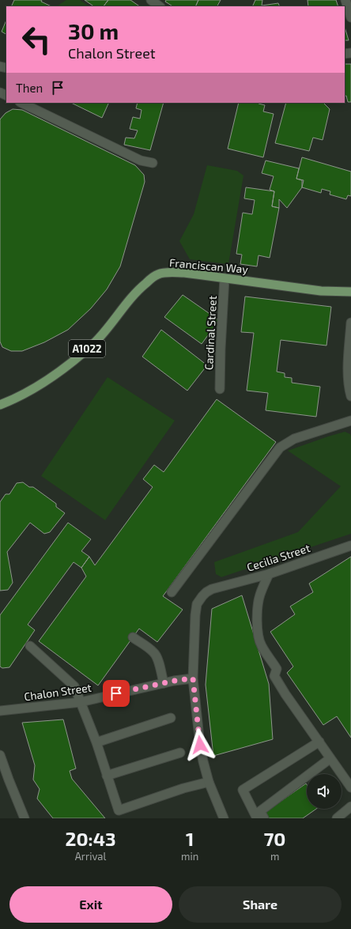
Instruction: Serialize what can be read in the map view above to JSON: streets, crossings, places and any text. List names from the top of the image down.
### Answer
{
  "streets": {
    "main road": ["Franciscan Way", "A1022"],
    "street": ["Cardinal Street", "Cecilia Street", "Chalon Street"]
  },
  "crossings": [
    ["Franciscan Way", "Cardinal Street"],
    ["Cecilia Street", "Chalon Street"]
  ],
  "page": {
    "turn": ["30 m", "Chalon Street"],
    "then": "Then",
    "eta": [
      "20:43",
      "Arrival",
      "1",
      "min",
      "70",
      "m"
    ],
    "buttons": ["Exit", "Share"]
  }
}
